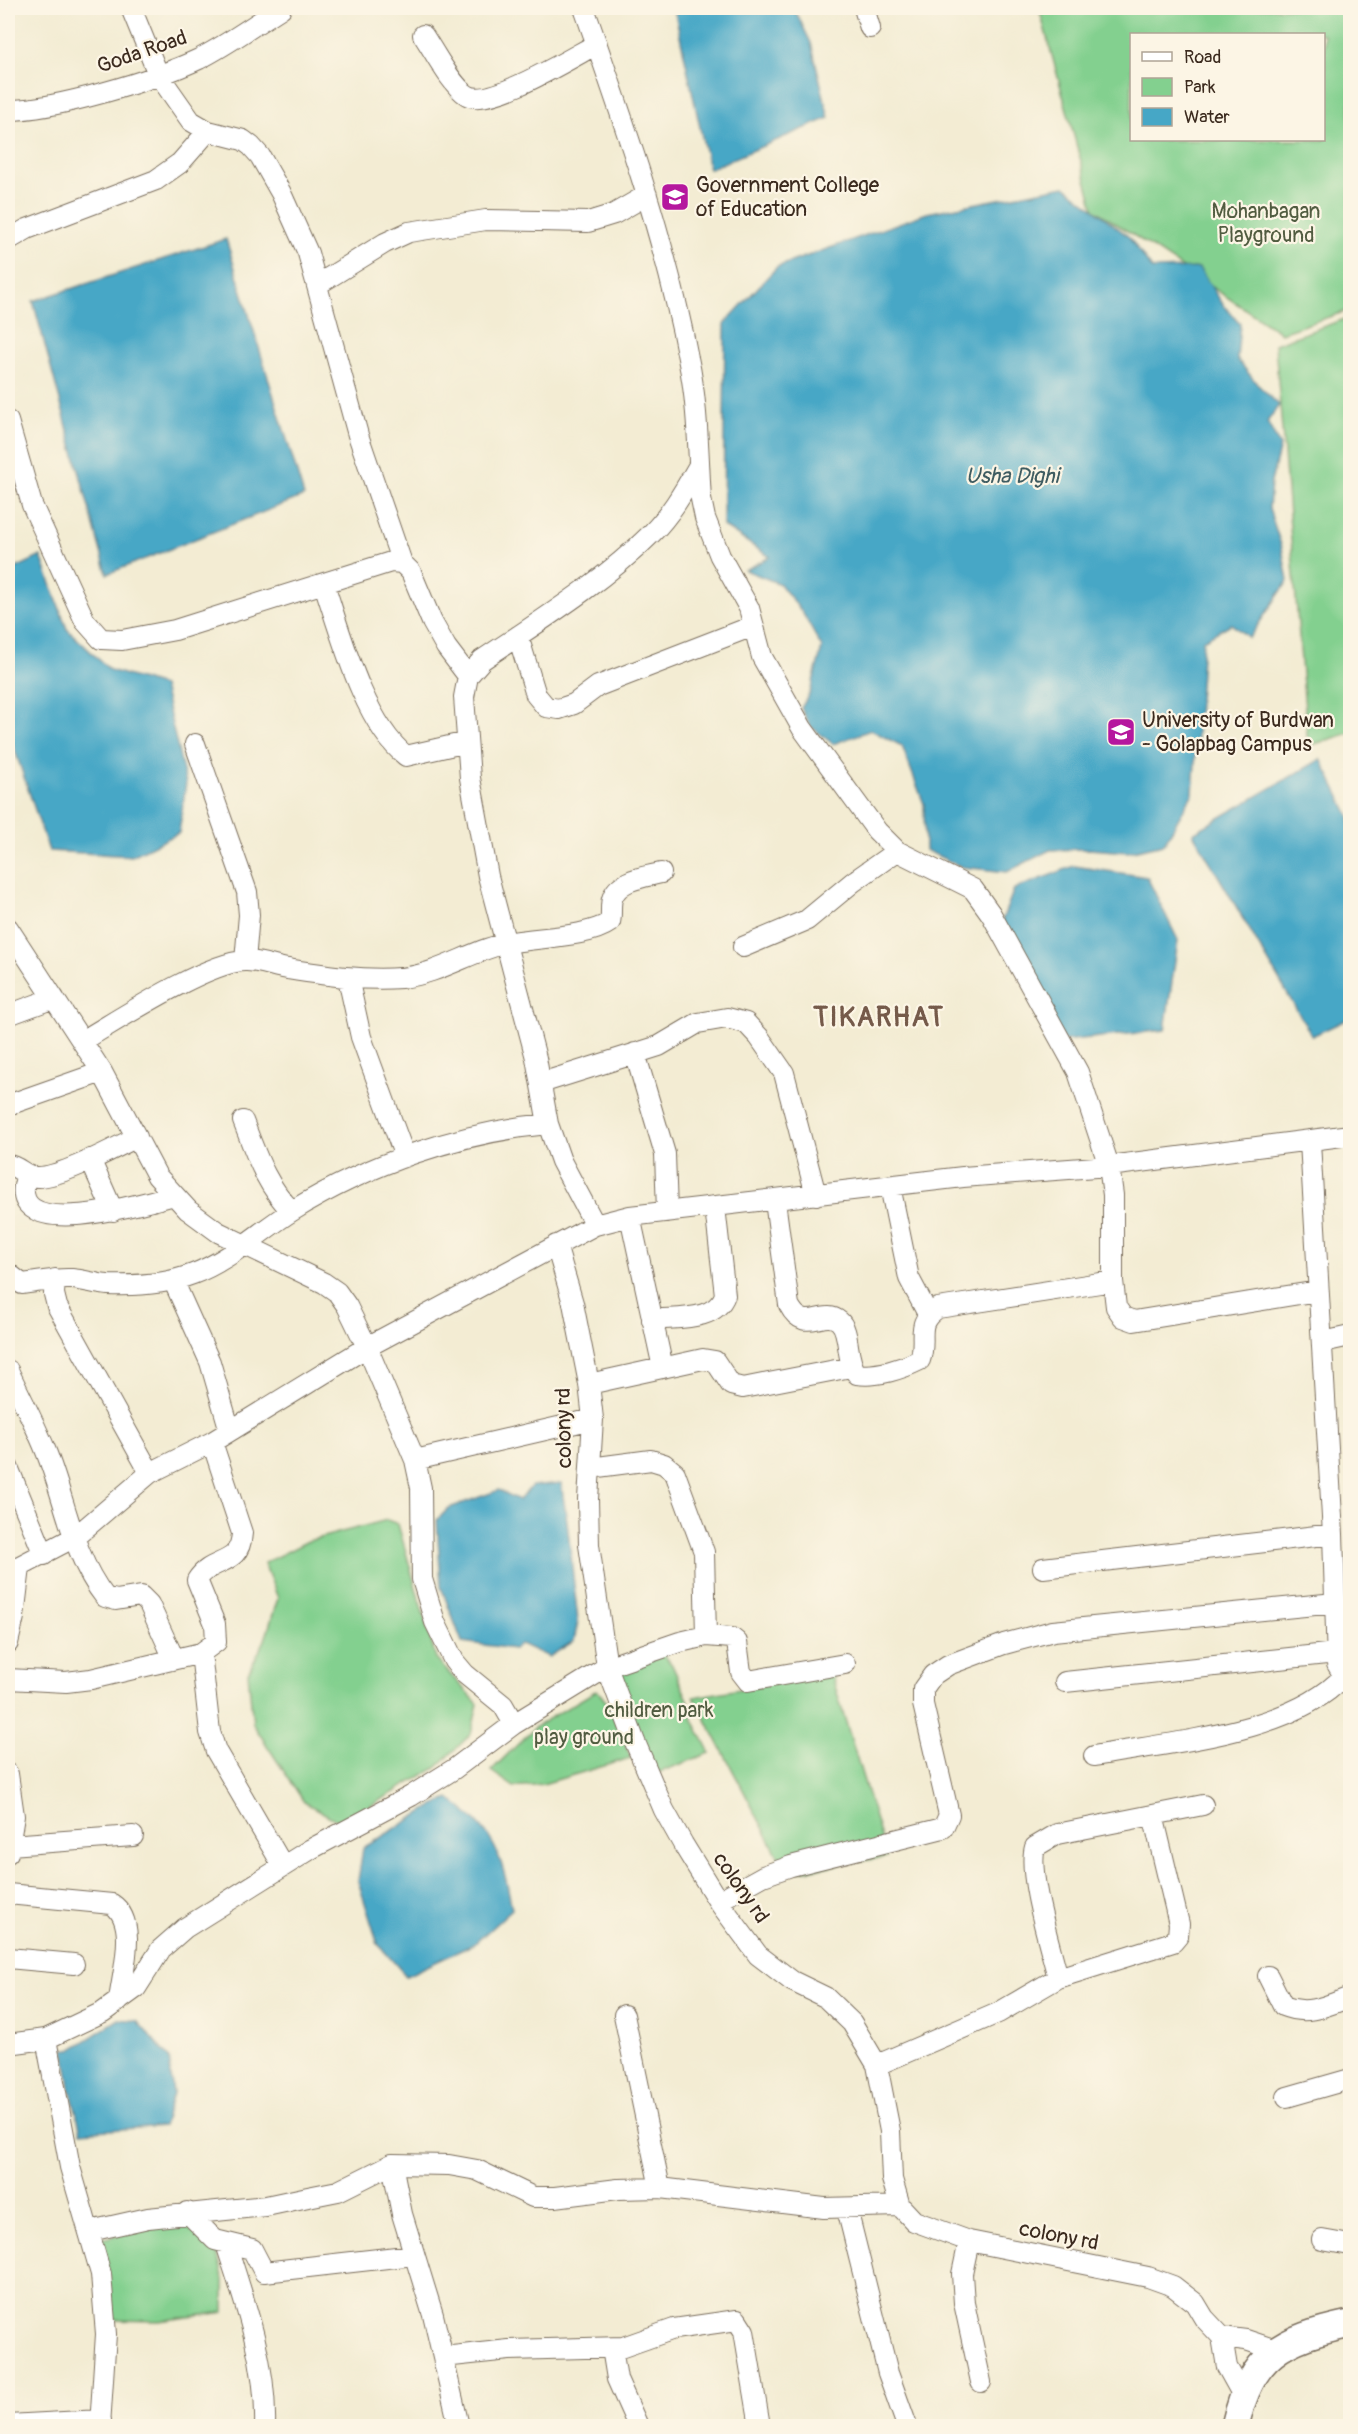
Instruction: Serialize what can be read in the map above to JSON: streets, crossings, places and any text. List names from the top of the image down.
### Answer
{
  "streets": {
    "street": ["Goda Road", "colony rd"]
  },
  "districts": ["TIKARHAT"],
  "water": ["Usha Dighi"],
  "parks": ["Mohanbagan Playground", "children park", "play ground"],
  "places": {
    "school or university": ["Government College of Education", "University of Burdwan - Golapbag Campus"]
  },
  "legend": ["Road", "Park", "Water"]
}
